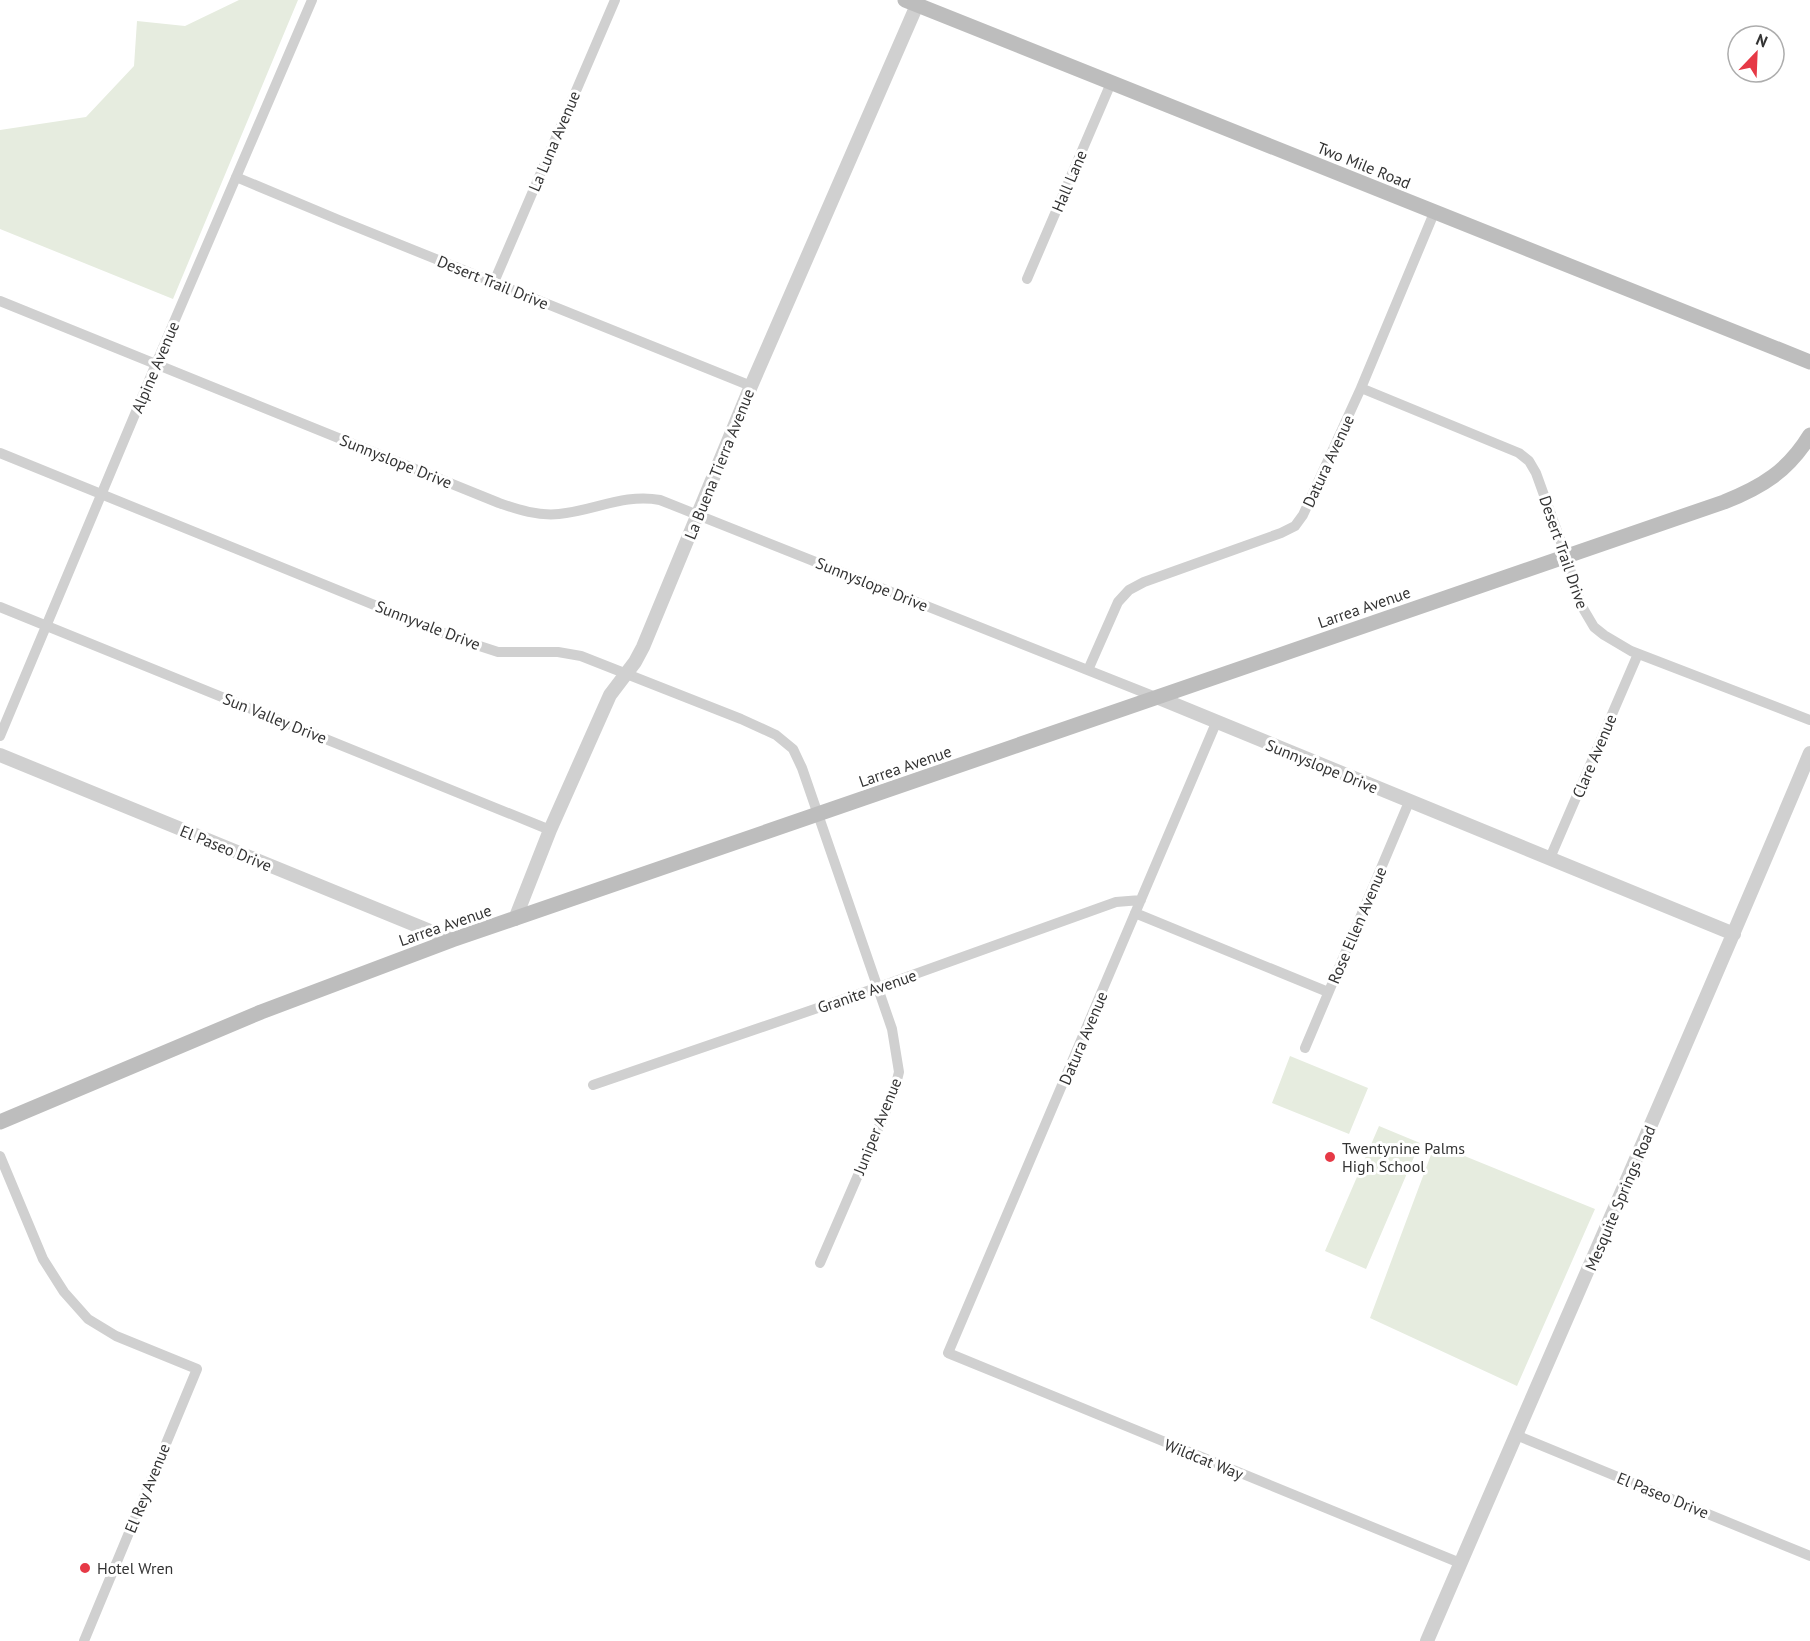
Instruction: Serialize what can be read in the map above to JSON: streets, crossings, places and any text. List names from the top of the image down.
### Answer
{
  "streets": {
    "main road": ["Two Mile Road", "Larrea Avenue"],
    "street": [
      "La Luna Avenue",
      "Hall Lane",
      "Desert Trail Drive",
      "Alpine Avenue",
      "Sunnyslope Drive",
      "Datura Avenue",
      "La Buena Tierra Avenue",
      "Sunnyvale Drive",
      "Sun Valley Drive",
      "Clare Avenue",
      "El Paseo Drive",
      "Rose Ellen Avenue",
      "Granite Avenue",
      "Juniper Avenue",
      "Mesquite Springs Road",
      "Wildcat Way",
      "El Rey Avenue"
    ]
  },
  "crossings": [
    ["La Luna Avenue", "Desert Trail Drive"],
    ["Two Mile Road", "Hall Lane"],
    ["Two Mile Road", "Datura Avenue"],
    ["Two Mile Road", "La Buena Tierra Avenue"],
    ["Desert Trail Drive", "Alpine Avenue"],
    ["Desert Trail Drive", "Datura Avenue"],
    ["Desert Trail Drive", "La Buena Tierra Avenue"],
    ["Desert Trail Drive", "Larrea Avenue"],
    ["Desert Trail Drive", "Clare Avenue"],
    ["Alpine Avenue", "Sunnyslope Drive"],
    ["Alpine Avenue", "Sunnyvale Drive"],
    ["Alpine Avenue", "Sun Valley Drive"],
    ["Sunnyslope Drive", "Datura Avenue"],
    ["Sunnyslope Drive", "La Buena Tierra Avenue"],
    ["Sunnyslope Drive", "Larrea Avenue"],
    ["Sunnyslope Drive", "Clare Avenue"],
    ["Sunnyslope Drive", "Rose Ellen Avenue"],
    ["Sunnyslope Drive", "Mesquite Springs Road"],
    ["Datura Avenue", "Granite Avenue"],
    ["Datura Avenue", "Wildcat Way"],
    ["La Buena Tierra Avenue", "Larrea Avenue"],
    ["La Buena Tierra Avenue", "Sunnyvale Drive"],
    ["La Buena Tierra Avenue", "Sun Valley Drive"],
    ["Larrea Avenue", "Sunnyvale Drive"],
    ["Larrea Avenue", "El Paseo Drive"],
    ["Larrea Avenue", "Juniper Avenue"],
    ["Sunnyvale Drive", "Juniper Avenue"],
    ["El Paseo Drive", "Mesquite Springs Road"],
    ["Granite Avenue", "Juniper Avenue"],
    ["Mesquite Springs Road", "Wildcat Way"]
  ],
  "places": ["Twentynine Palms High School", "Hotel Wren"],
  "north": "top right"
}
